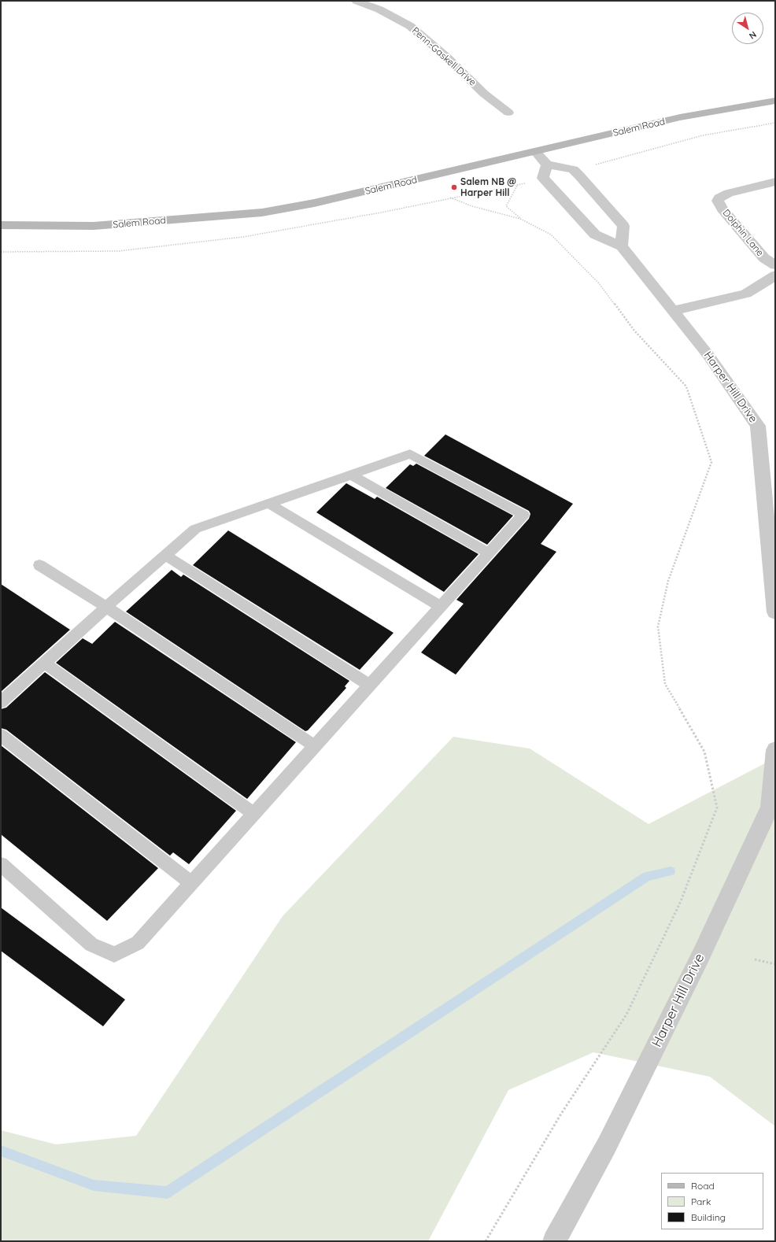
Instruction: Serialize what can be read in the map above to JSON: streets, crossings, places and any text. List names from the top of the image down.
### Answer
{
  "streets": {
    "main road": ["Salem Road"],
    "street": ["Penn-Gaskell Drive", "Dolphin Lane", "Harper Hill Drive"]
  },
  "places": ["Salem NB @ Harper Hill"],
  "legend": ["Road", "Park", "Building"],
  "north": "bottom right"
}
